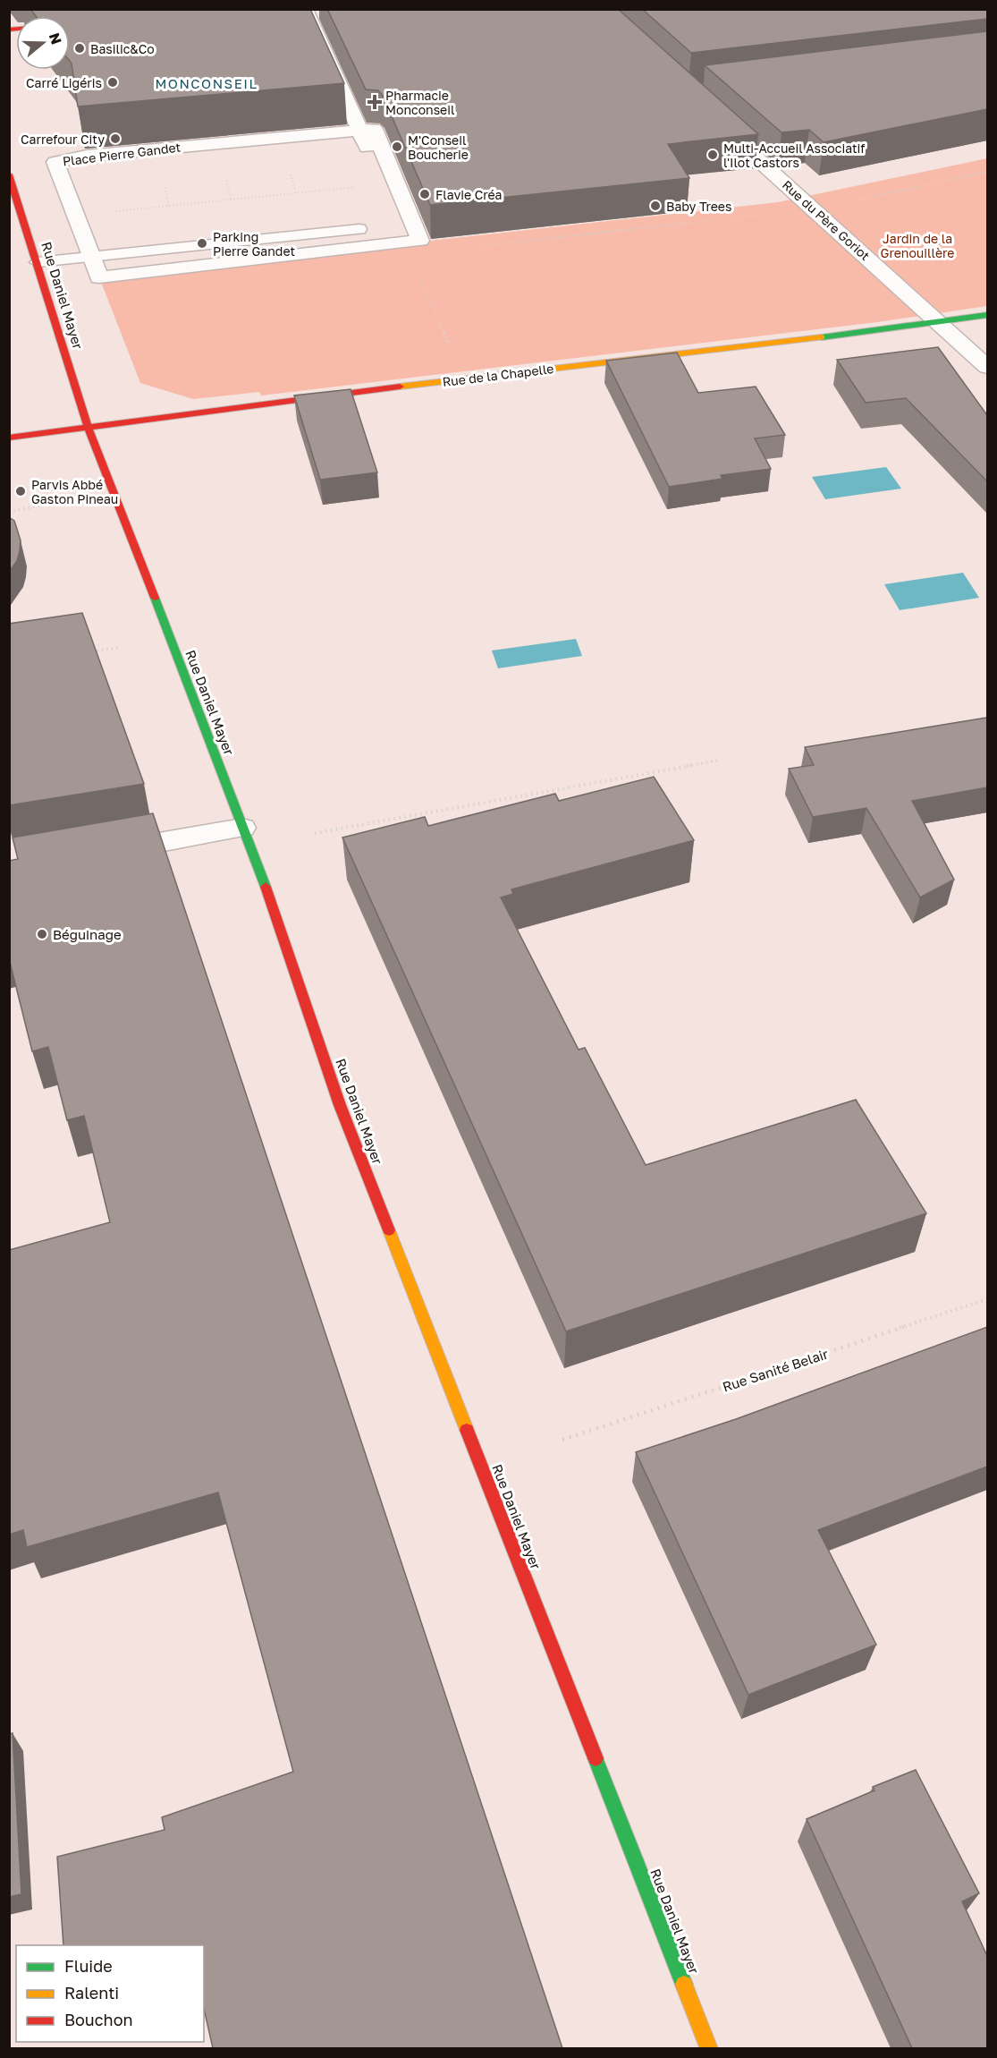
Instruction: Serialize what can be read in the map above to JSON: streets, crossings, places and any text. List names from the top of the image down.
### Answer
{
  "streets": {
    "main road": ["Rue Daniel Mayer", "Rue de la Chapelle"],
    "street": ["Place Pierre Gandet", "Rue du Père Goriot"],
    "path": ["Rue Sanité Belair"]
  },
  "crossings": [
    ["Rue du Père Goriot", "Rue de la Chapelle"],
    ["Rue Daniel Mayer", "Rue de la Chapelle"]
  ],
  "districts": ["MONCONSEIL"],
  "parks": ["Jardin de la Grenouillère"],
  "places": {
    "other": [
      "Basilic&Co",
      "Carré Ligéris",
      "Carrefour City",
      "M'Conseil Boucherie",
      "Multi-Accueil Associatif l'Ilot Castors",
      "Flavie Créa",
      "Baby Trees",
      "Parking Pierre Gandet",
      "Parvis Abbé Gaston Pineau",
      "Béguinage"
    ],
    "health": ["Pharmacie Monconseil"]
  },
  "legend": ["Fluide", "Ralenti", "Bouchon"],
  "north": "right"
}
